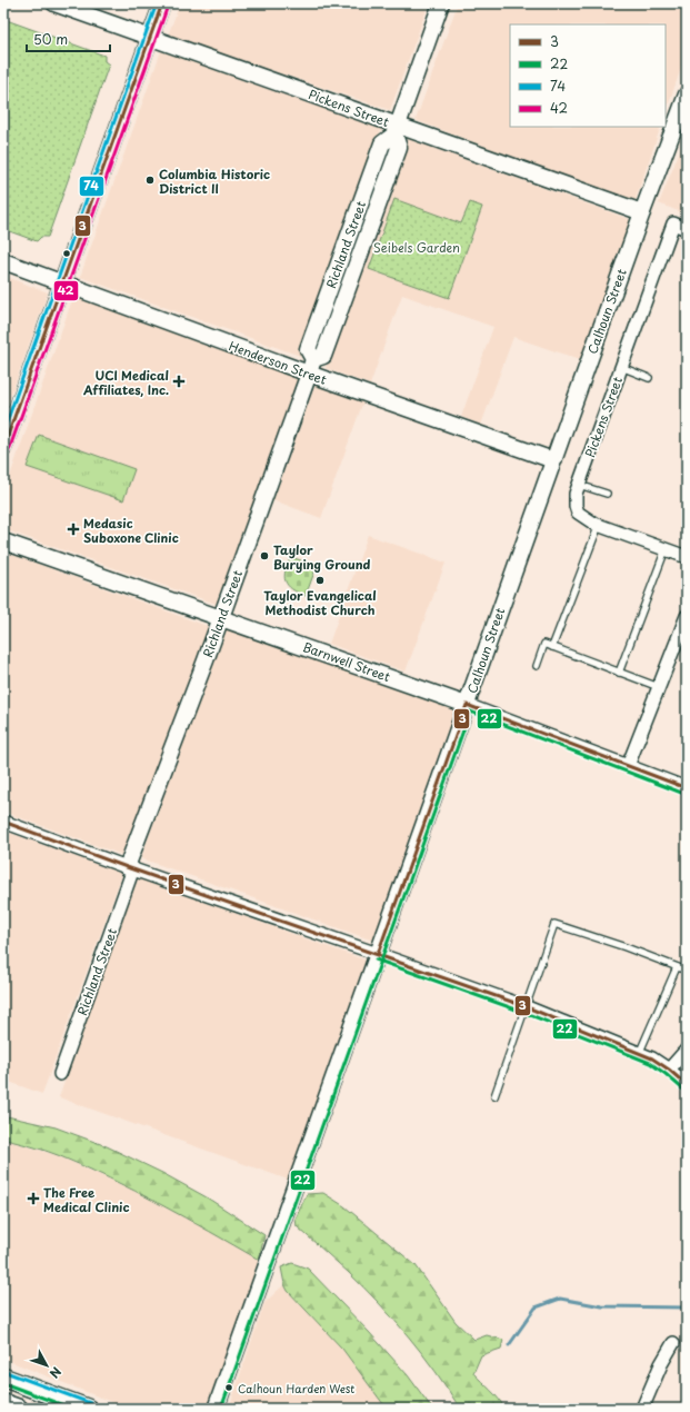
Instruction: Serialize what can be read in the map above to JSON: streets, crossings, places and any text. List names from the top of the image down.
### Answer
{
  "streets": {
    "street": [
      "Pickens Street",
      "Richland Street",
      "Calhoun Street",
      "Henderson Street",
      "Barnwell Street"
    ]
  },
  "crossings": [
    ["Pickens Street", "Richland Street"],
    ["Pickens Street", "Calhoun Street"],
    ["Richland Street", "Henderson Street"],
    ["Richland Street", "Barnwell Street"],
    ["Calhoun Street", "Henderson Street"],
    ["Calhoun Street", "Barnwell Street"]
  ],
  "parks": ["Seibels Garden"],
  "places": {
    "other": [
      "Columbia Historic District II",
      "Taylor Burying Ground",
      "Taylor Evangelical Methodist Church",
      "Calhoun Harden West"
    ],
    "health": ["UCI Medical Affiliates, Inc.", "Medasic Suboxone Clinic", "The Free Medical Clinic"]
  },
  "lines": [
    "transit line 3",
    "transit line 74",
    "transit line 42",
    "transit line 22"
  ],
  "legend": [
    "3",
    "22",
    "74",
    "42"
  ],
  "scale_bar": "50 m",
  "north": "bottom right"
}
